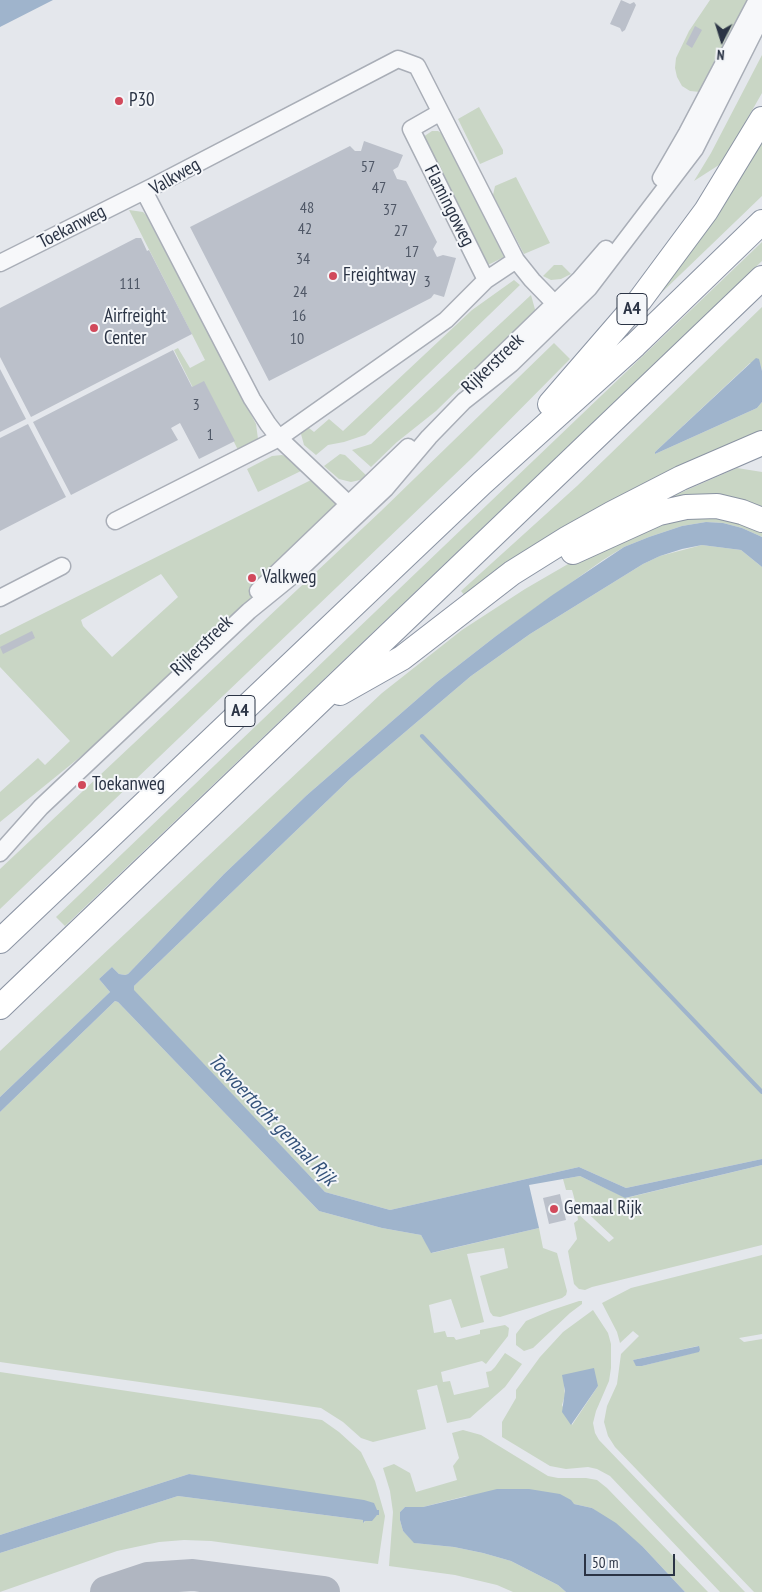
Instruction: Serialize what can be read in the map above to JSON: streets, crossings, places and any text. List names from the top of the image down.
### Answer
{
  "streets": {
    "highway": ["A4"],
    "street": [
      "Valkweg",
      "Flamingoweg",
      "Toekanweg",
      "Rijkerstreek"
    ]
  },
  "crossings": [
    ["Valkweg", "Flamingoweg"],
    ["Valkweg", "Toekanweg"],
    ["Valkweg", "Rijkerstreek"],
    ["Flamingoweg", "Rijkerstreek"]
  ],
  "water": ["Toevoertocht gemaal Rijk"],
  "places": [
    "P30",
    "Freightway",
    "Airfreight Center",
    "Valkweg",
    "Toekanweg",
    "Gemaal Rijk"
  ],
  "house_numbers": [
    "57",
    "47",
    "48",
    "37",
    "42",
    "27",
    "17",
    "34",
    "3",
    "111",
    "24",
    "16",
    "10",
    "3",
    "1"
  ],
  "scale_bar": "50 m",
  "north": "bottom"
}
